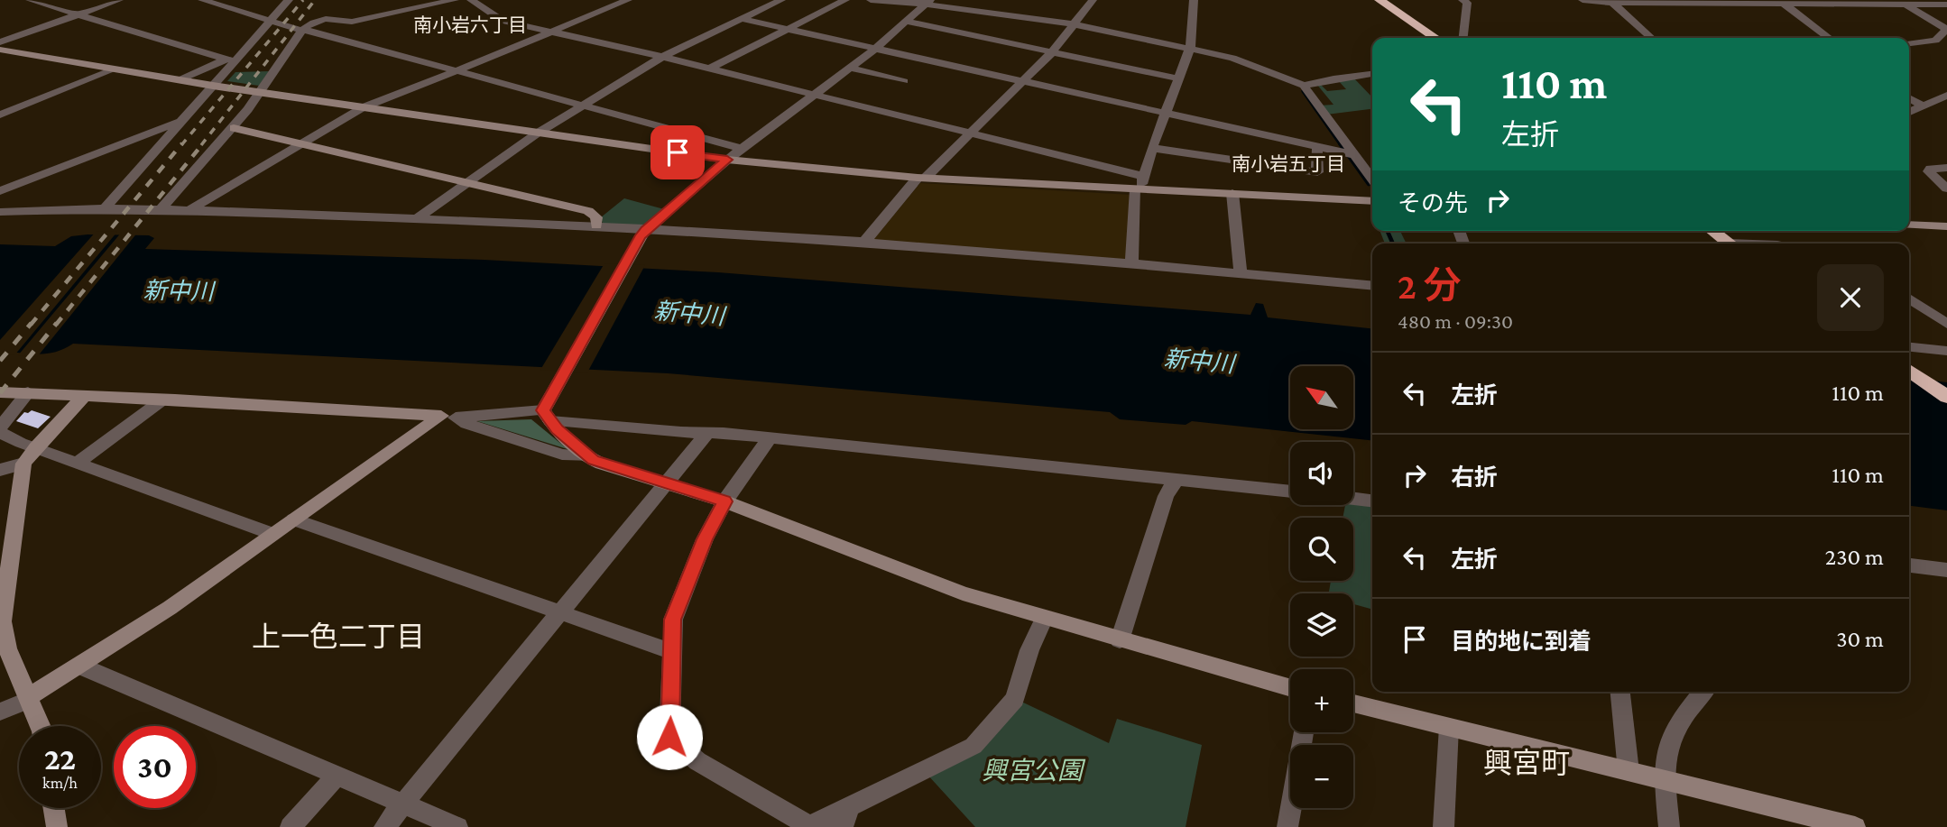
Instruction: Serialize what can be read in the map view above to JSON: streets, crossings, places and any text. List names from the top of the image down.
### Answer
{
  "districts": [
    "南小岩六丁目",
    "南小岩五丁目",
    "上一色二丁目",
    "興宮町"
  ],
  "water": ["新中川"],
  "parks": ["興宮公園"],
  "north": "top left",
  "page": {
    "turn": ["110 m", "左折"],
    "then": "その先",
    "heading": ["2 分", "480 m · 09:30"],
    "list": [
      {
        "name": "左折",
        "value": "110 m"
      },
      {
        "name": "右折",
        "value": "110 m"
      },
      {
        "name": "左折",
        "value": "230 m"
      },
      {
        "name": "目的地に到着",
        "value": "30 m"
      }
    ],
    "map_buttons": ["+", "−"],
    "speed": "22 km/h",
    "limit": "30"
  }
}
